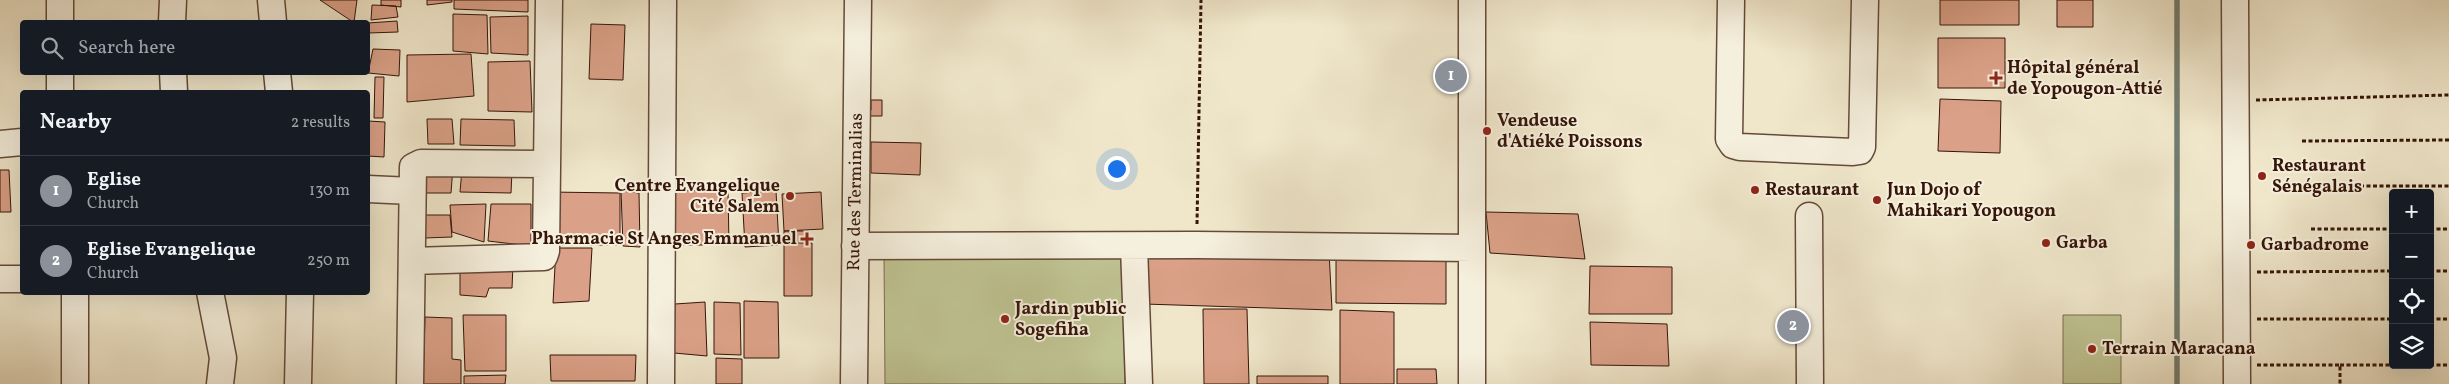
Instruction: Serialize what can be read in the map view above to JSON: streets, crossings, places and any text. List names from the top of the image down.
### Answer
{
  "streets": {
    "street": ["Rue des Terminalias"]
  },
  "places": {
    "health": ["Hôpital général de Yopougon-Attié", "Pharmacie St Anges Emmanuel"],
    "other": [
      "Vendeuse d'Atiéké Poissons",
      "Restaurant Sénégalais",
      "Restaurant",
      "Centre Evangelique Cité Salem",
      "Jun Dojo of Mahikari Yopougon",
      "Garba",
      "Garbadrome",
      "Jardin public Sogefiha",
      "Terrain Maracana"
    ]
  },
  "page": {
    "search": "Search here",
    "pins": ["1", "2"],
    "heading": ["Nearby", "2 results"],
    "list": [
      {
        "mark": "1",
        "name": "Eglise",
        "note": "Church",
        "value": "130 m"
      },
      {
        "mark": "2",
        "name": "Eglise Evangelique",
        "note": "Church",
        "value": "250 m"
      }
    ],
    "map_buttons": ["+", "−"]
  }
}
